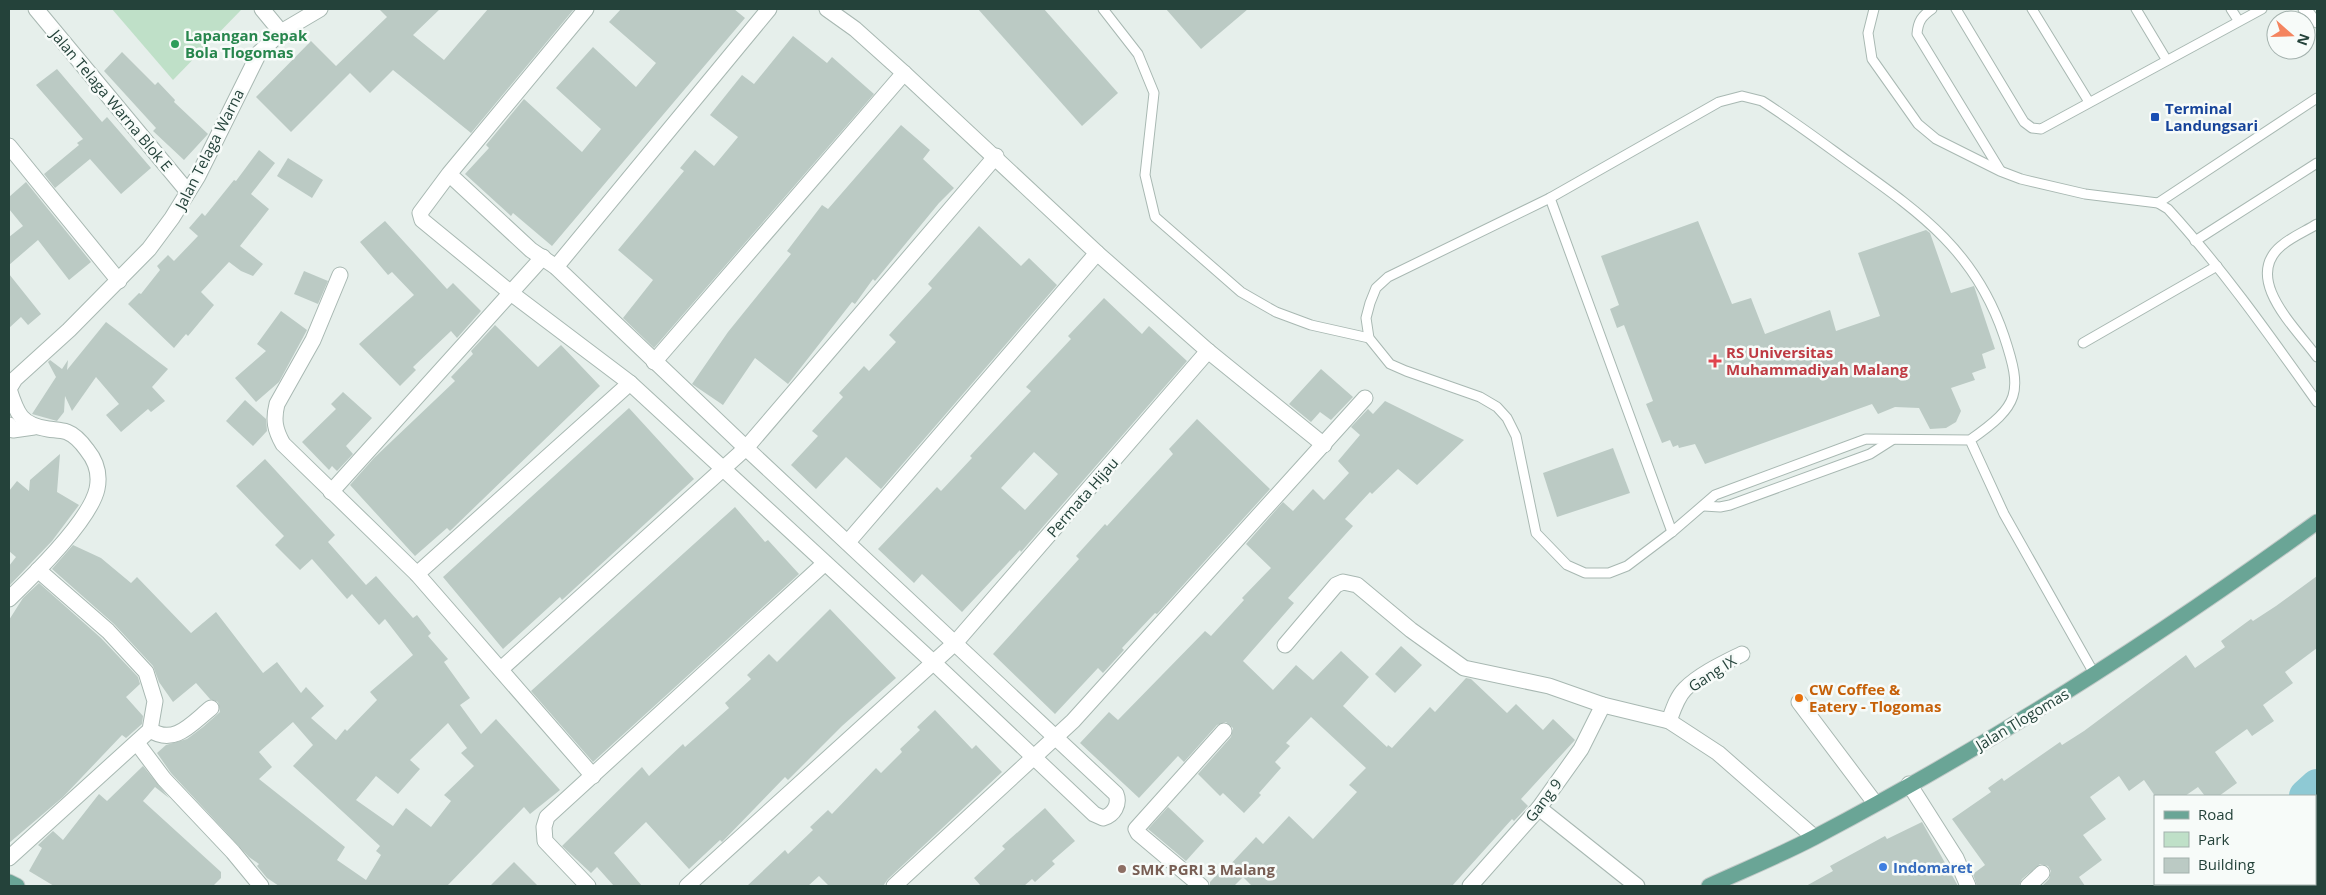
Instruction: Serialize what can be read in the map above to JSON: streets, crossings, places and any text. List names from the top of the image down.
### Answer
{
  "streets": {
    "main road": ["Jalan Tlogomas"],
    "street": [
      "Jalan Telaga Warna Blok E",
      "Jalan Telaga Warna",
      "Permata Hijau",
      "Gang IX",
      "Gang 9"
    ]
  },
  "crossings": [
    ["Jalan Telaga Warna Blok E", "Jalan Telaga Warna"]
  ],
  "places": {
    "other": [
      "Lapangan Sepak Bola Tlogomas",
      "CW Coffee & Eatery - Tlogomas",
      "Indomaret",
      "SMK PGRI 3 Malang"
    ],
    "transit": ["Terminal Landungsari"],
    "health": ["RS Universitas Muhammadiyah Malang"]
  },
  "legend": ["Road", "Park", "Building"],
  "north": "right"
}
